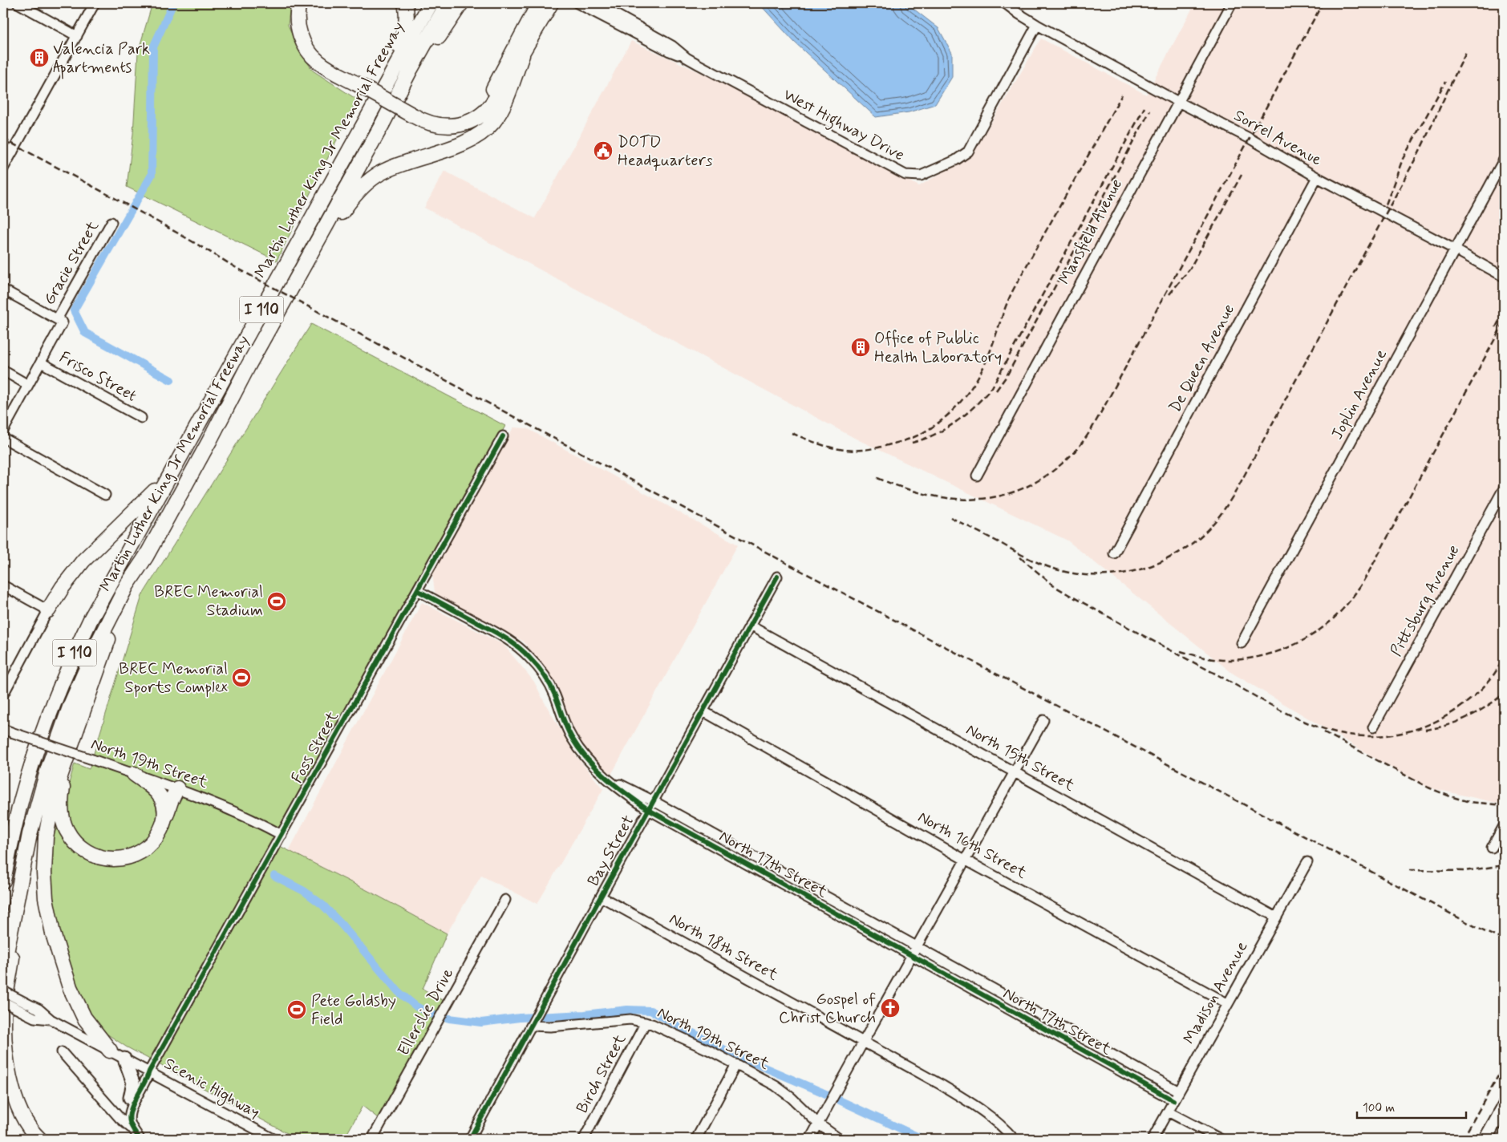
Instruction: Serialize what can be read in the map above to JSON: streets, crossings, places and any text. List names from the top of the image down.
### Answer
{
  "streets": {
    "highway": ["Martin Luther King Jr Memorial Freeway", "I 110"],
    "street": [
      "West Highway Drive",
      "Sorrel Avenue",
      "Mansfield Avenue",
      "Gracie Street",
      "De Queen Avenue",
      "Frisco Street",
      "Joplin Avenue",
      "Pittsburg Avenue",
      "Foss Street",
      "North 15th Street",
      "North 19th Street",
      "North 16th Street",
      "Bay Street",
      "North 17th Street",
      "North 18th Street",
      "Madison Avenue",
      "Ellerslie Drive",
      "Birch Street",
      "Scenic Highway"
    ]
  },
  "crossings": [
    ["West Highway Drive", "Sorrel Avenue"],
    ["Sorrel Avenue", "Mansfield Avenue"],
    ["Sorrel Avenue", "De Queen Avenue"],
    ["Sorrel Avenue", "Joplin Avenue"],
    ["Gracie Street", "Frisco Street"],
    ["Foss Street", "North 19th Street"],
    ["Foss Street", "North 17th Street"],
    ["Foss Street", "Scenic Highway"],
    ["North 15th Street", "Bay Street"],
    ["North 15th Street", "Madison Avenue"],
    ["North 19th Street", "Bay Street"],
    ["North 19th Street", "Birch Street"],
    ["North 16th Street", "Bay Street"],
    ["North 16th Street", "Madison Avenue"],
    ["Bay Street", "North 17th Street"],
    ["Bay Street", "North 18th Street"],
    ["North 17th Street", "Madison Avenue"]
  ],
  "places": {
    "building": ["Valencia Park Apartments", "Office of Public Health Laboratory"],
    "public building": ["DOTD Headquarters"],
    "sports": ["BREC Memorial Stadium", "BREC Memorial Sports Complex", "Pete Goldsby Field"],
    "church": ["Gospel of Christ Church"]
  },
  "scale_bar": "100 m"
}
